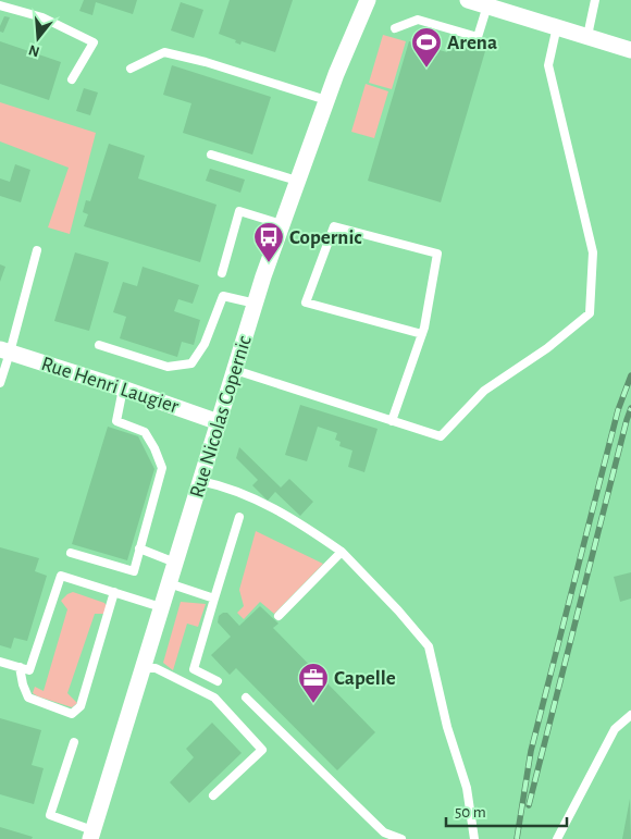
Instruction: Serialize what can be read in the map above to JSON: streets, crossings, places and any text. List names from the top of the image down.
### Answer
{
  "streets": {
    "street": ["Rue Henri Laugier", "Rue Nicolas Copernic"]
  },
  "crossings": [
    ["Rue Henri Laugier", "Rue Nicolas Copernic"]
  ],
  "places": {
    "sports": ["Arena"],
    "bus stop": ["Copernic"],
    "office": ["Capelle"]
  },
  "scale_bar": "50 m",
  "north": "bottom"
}
